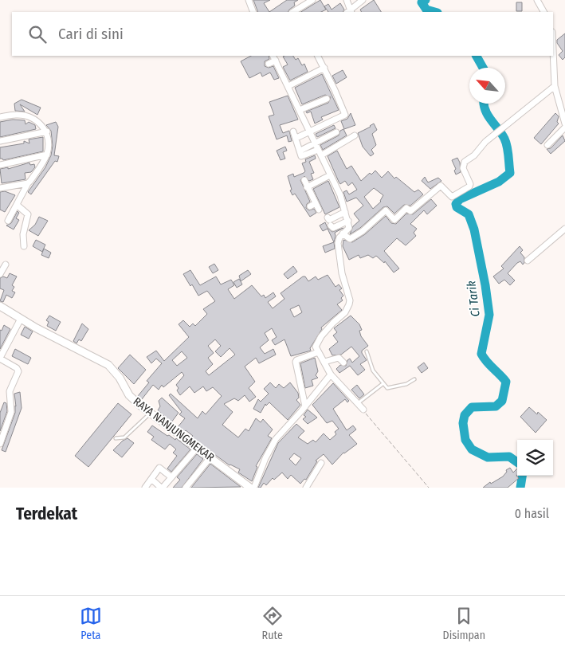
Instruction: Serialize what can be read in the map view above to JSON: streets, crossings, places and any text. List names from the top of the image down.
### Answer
{
  "streets": {
    "street": ["RAYA NANJUNGMEKAR"]
  },
  "water": ["Ci Tarik"],
  "north": "top left",
  "page": {
    "search": "Cari di sini",
    "heading": ["Terdekat", "0 hasil"],
    "nav": ["Peta", "Rute", "Disimpan"]
  }
}
